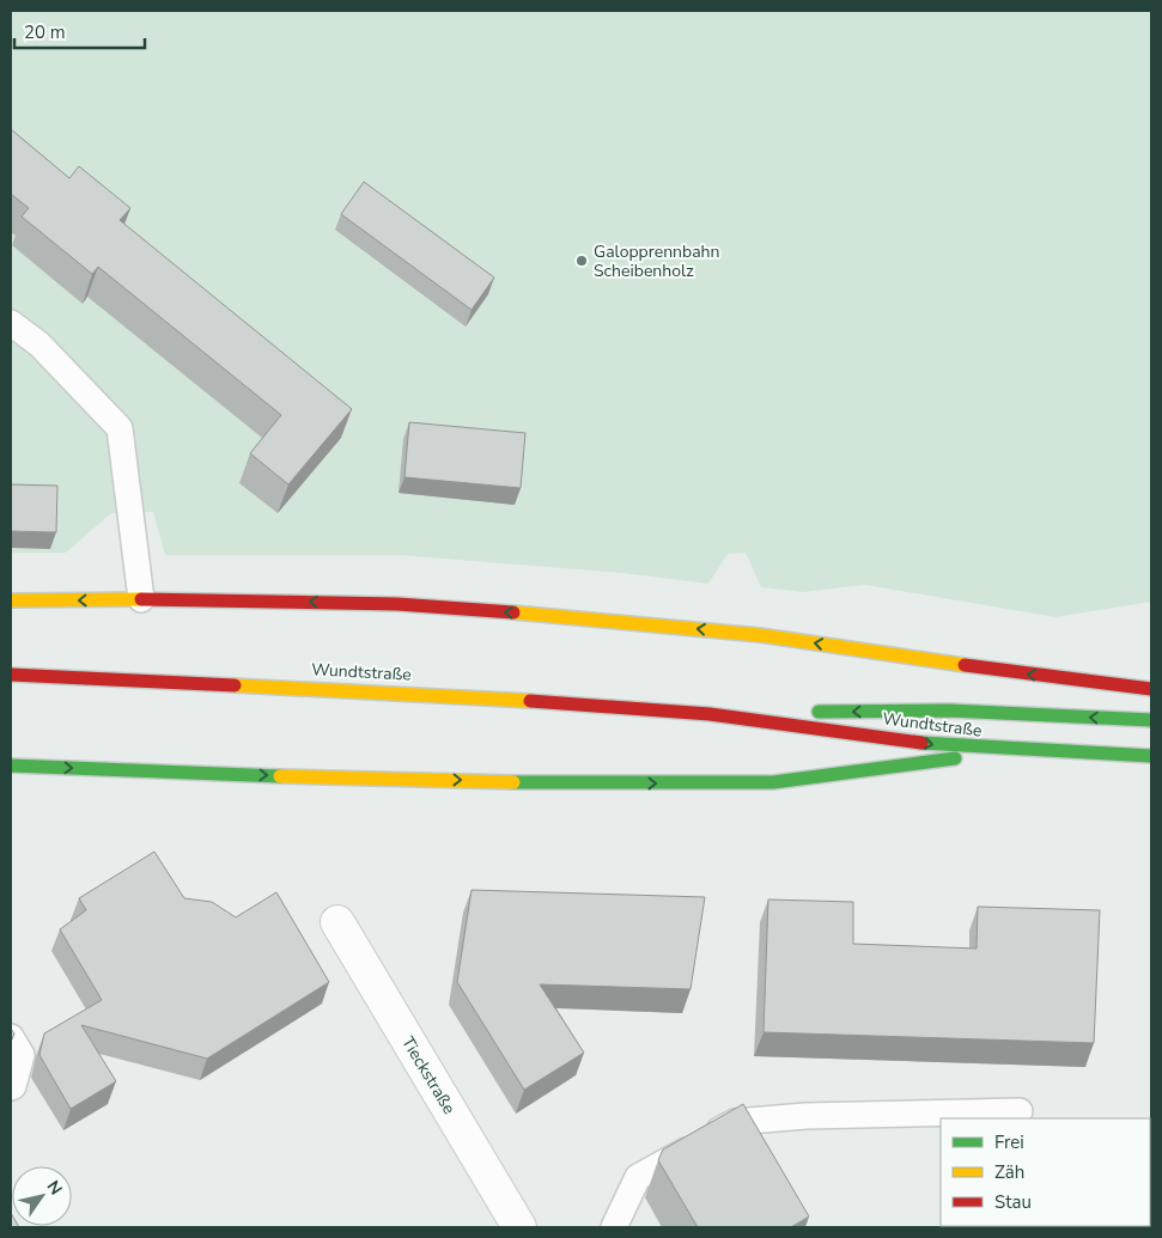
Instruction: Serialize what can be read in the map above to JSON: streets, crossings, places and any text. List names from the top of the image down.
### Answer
{
  "streets": {
    "main road": ["Wundtstraße"],
    "street": ["Tieckstraße"]
  },
  "places": ["Galopprennbahn Scheibenholz"],
  "legend": ["Frei", "Zäh", "Stau"],
  "scale_bar": "20 m",
  "north": "top right"
}
